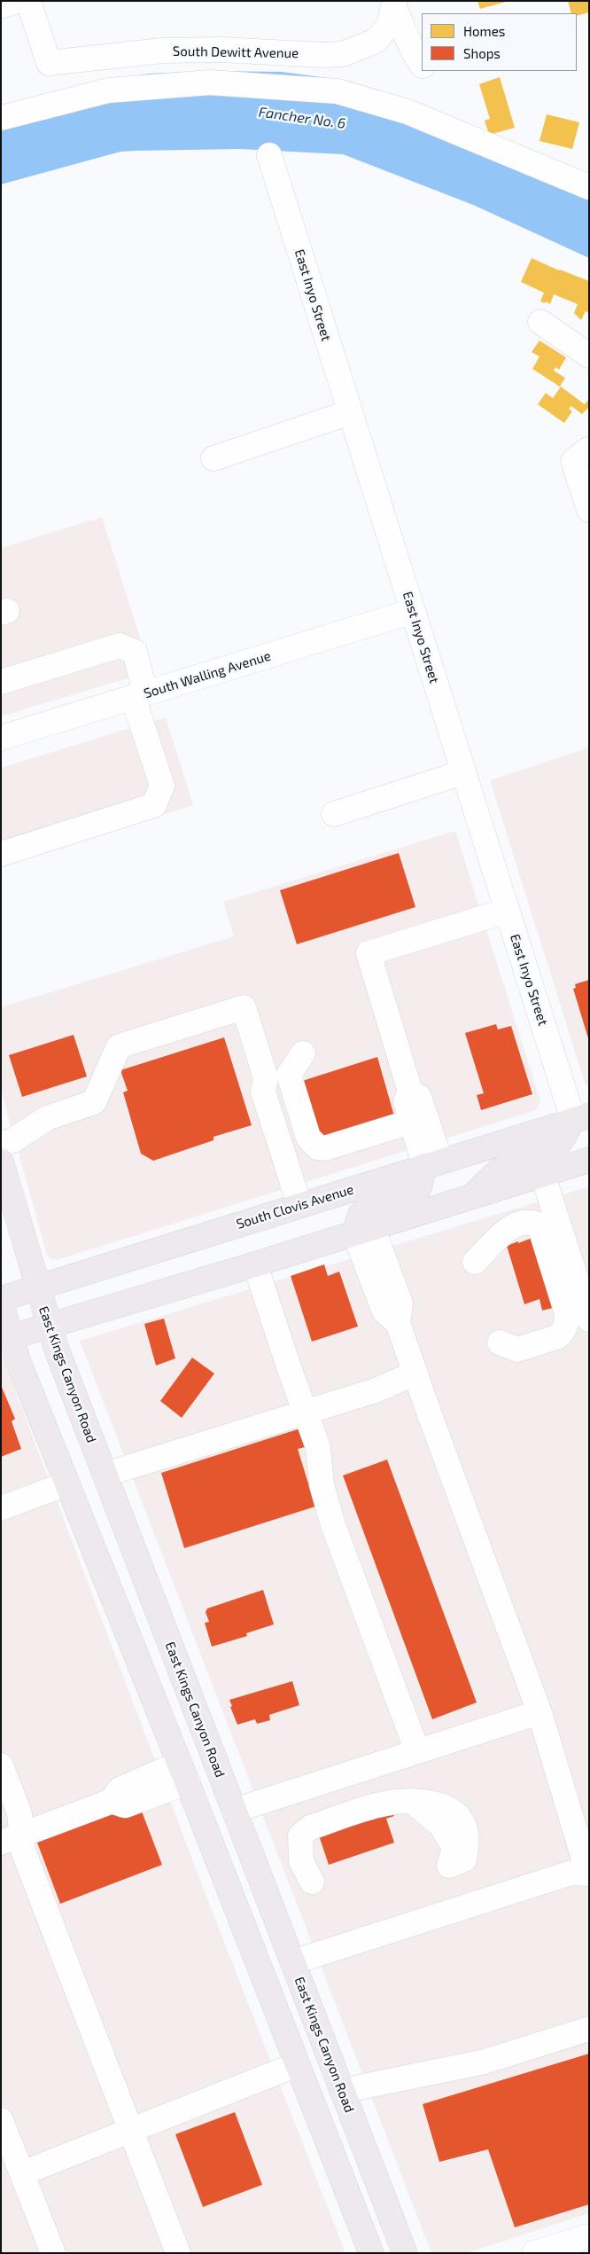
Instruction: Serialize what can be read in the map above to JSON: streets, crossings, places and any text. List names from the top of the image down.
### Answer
{
  "streets": {
    "main road": ["South Clovis Avenue", "East Kings Canyon Road"],
    "street": ["South Dewitt Avenue", "East Inyo Street", "South Walling Avenue"]
  },
  "crossings": [
    ["East Inyo Street", "South Walling Avenue"],
    ["East Inyo Street", "South Clovis Avenue"],
    ["South Clovis Avenue", "East Kings Canyon Road"]
  ],
  "water": ["Fancher No. 6"],
  "legend": ["Homes", "Shops"]
}
